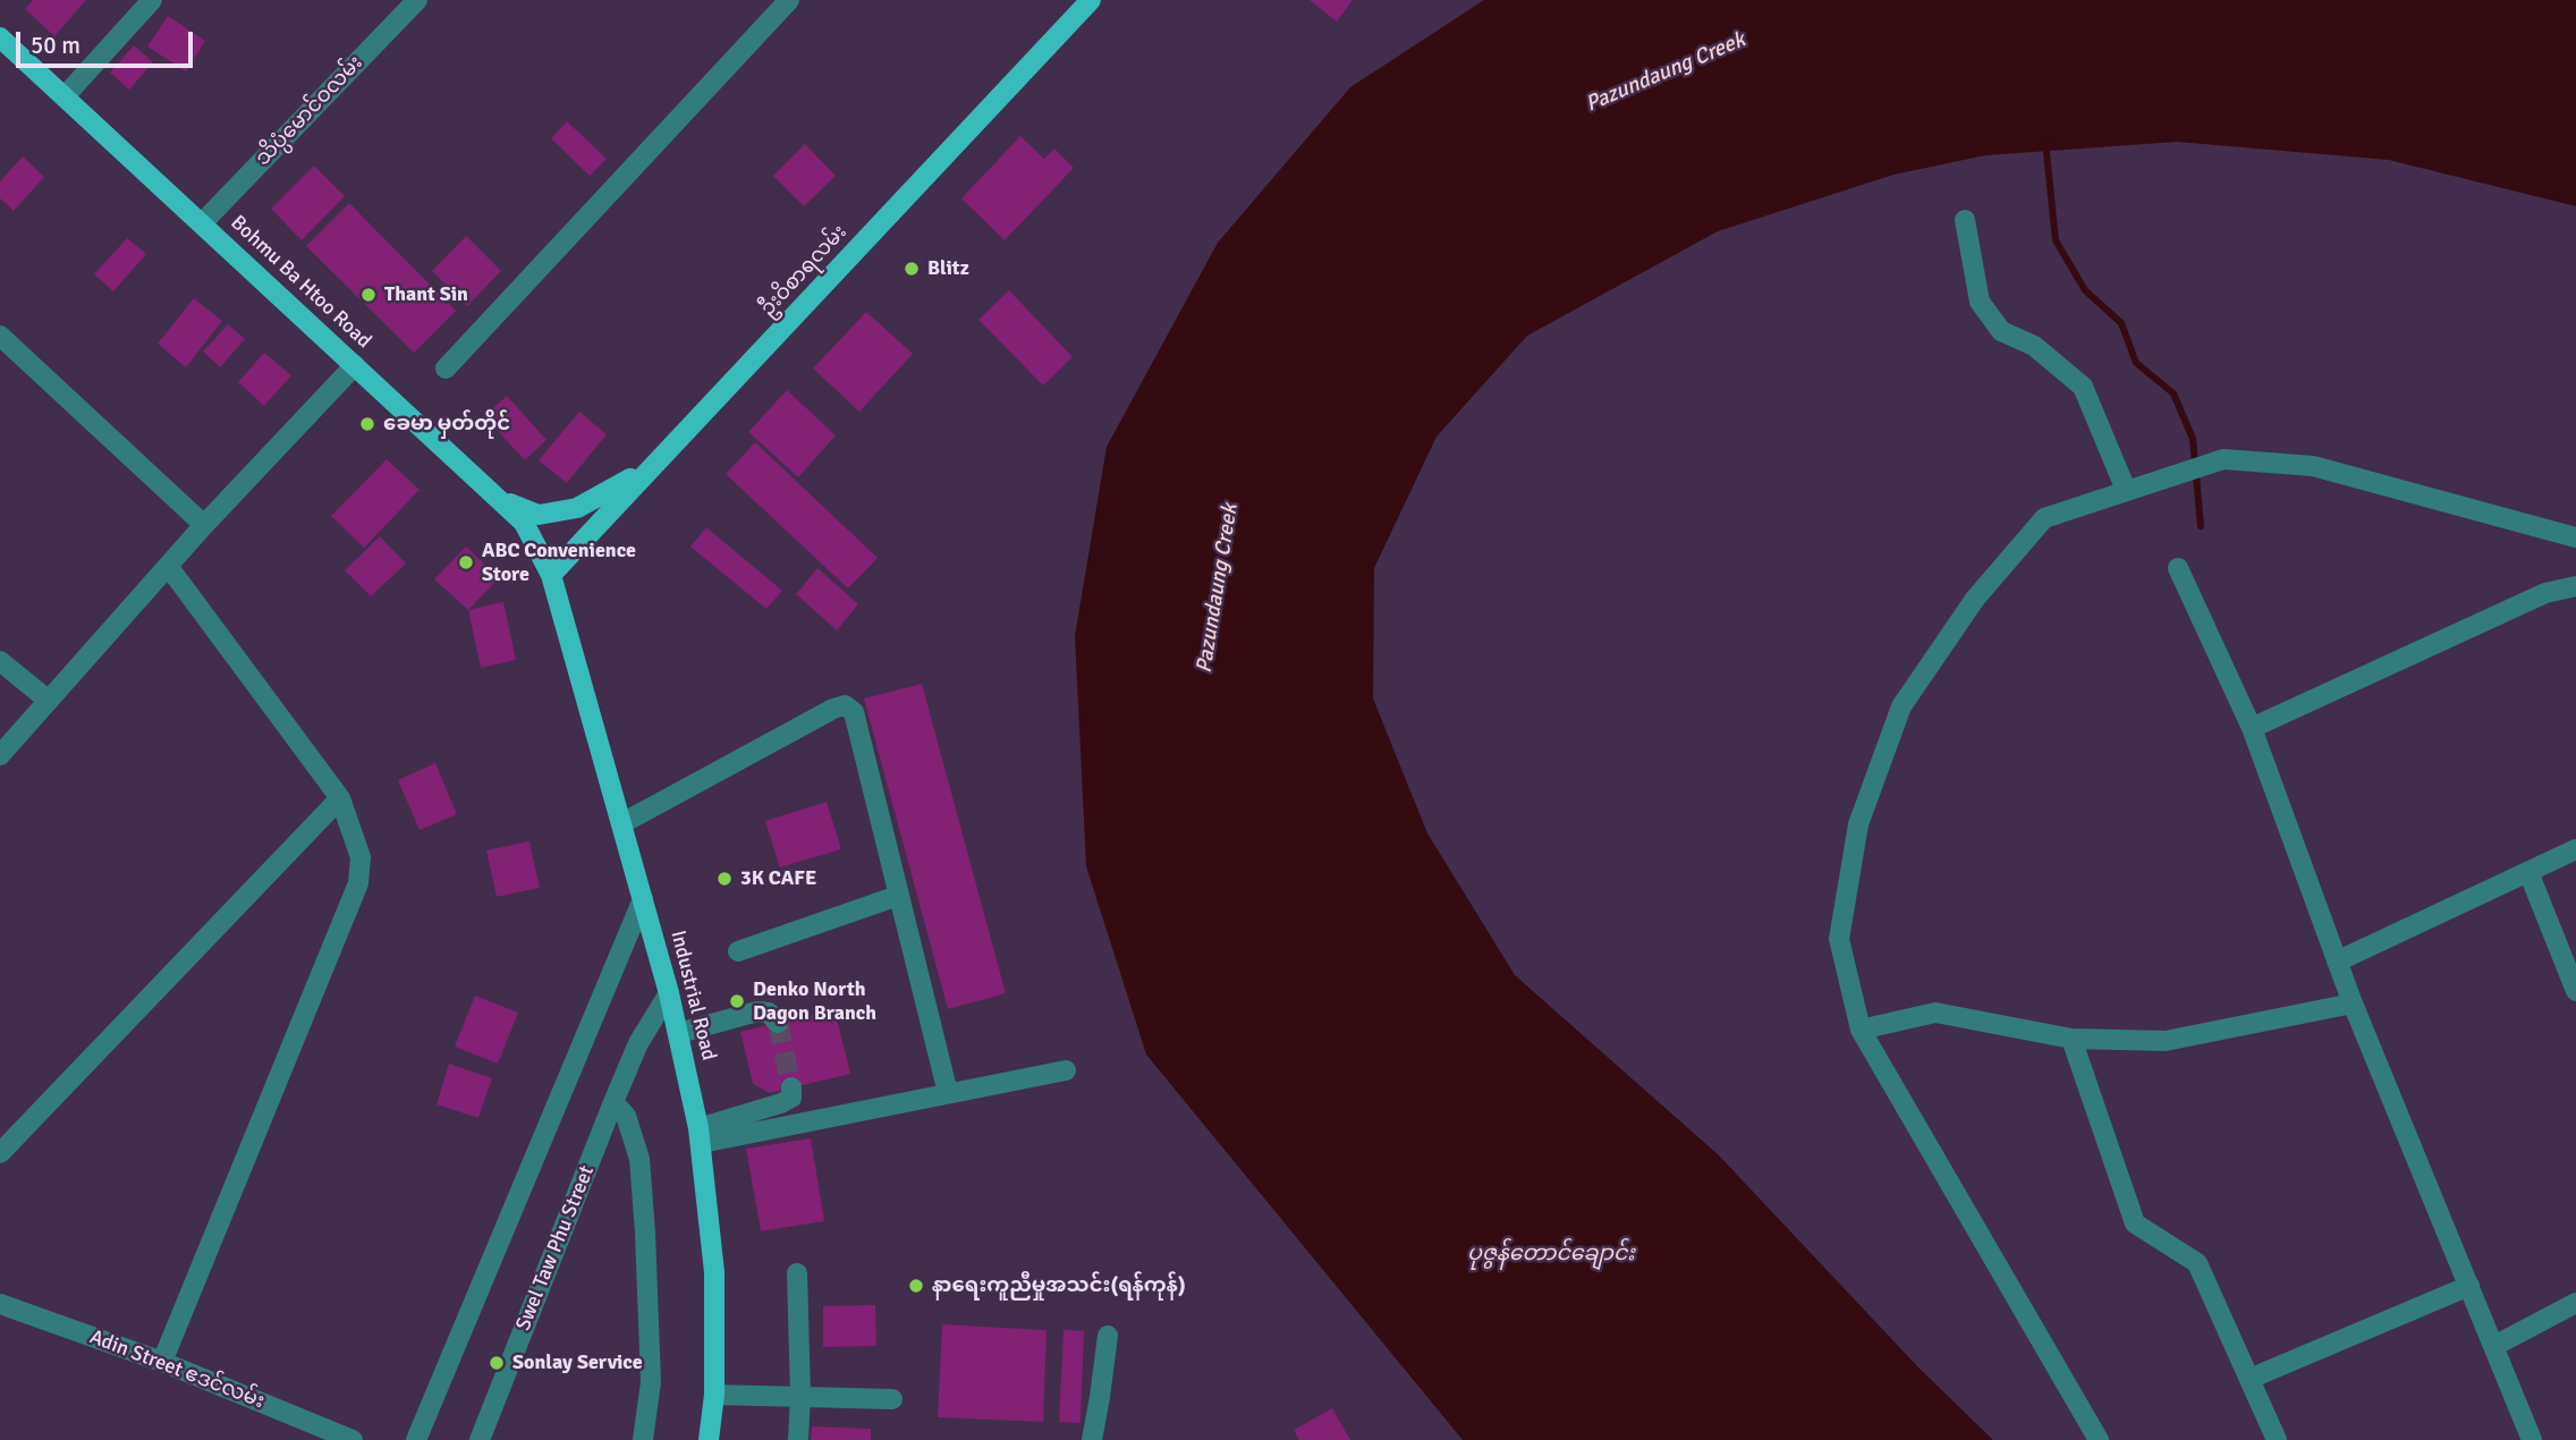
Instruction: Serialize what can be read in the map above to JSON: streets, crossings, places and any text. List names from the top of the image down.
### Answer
{
  "streets": {
    "main road": ["ဦးဝိစာရလမ်း", "Bohmu Ba Htoo Road", "Industrial Road"],
    "street": ["သိပ္ပံမောင်ဝလမ်း", "Swel Taw Phu Street", "Adin Street ဧဒင်လမ်း"]
  },
  "crossings": [
    ["သိပ္ပံမောင်ဝလမ်း", "Bohmu Ba Htoo Road"],
    ["ဦးဝိစာရလမ်း", "Bohmu Ba Htoo Road"],
    ["ဦးဝိစာရလမ်း", "Industrial Road"],
    ["Bohmu Ba Htoo Road", "Industrial Road"],
    ["Industrial Road", "Swel Taw Phu Street"]
  ],
  "water": ["Pazundaung Creek", "ပုဇွန်တောင်ချောင်း"],
  "places": [
    "Blitz",
    "Thant Sin",
    "ခေမာ မှတ်တိုင်",
    "ABC Convenience Store",
    "3K CAFE",
    "Denko North Dagon Branch",
    "နာရေးကူညီမှုအသင်း(ရန်ကုန်)",
    "Sonlay Service"
  ],
  "scale_bar": "50 m"
}
